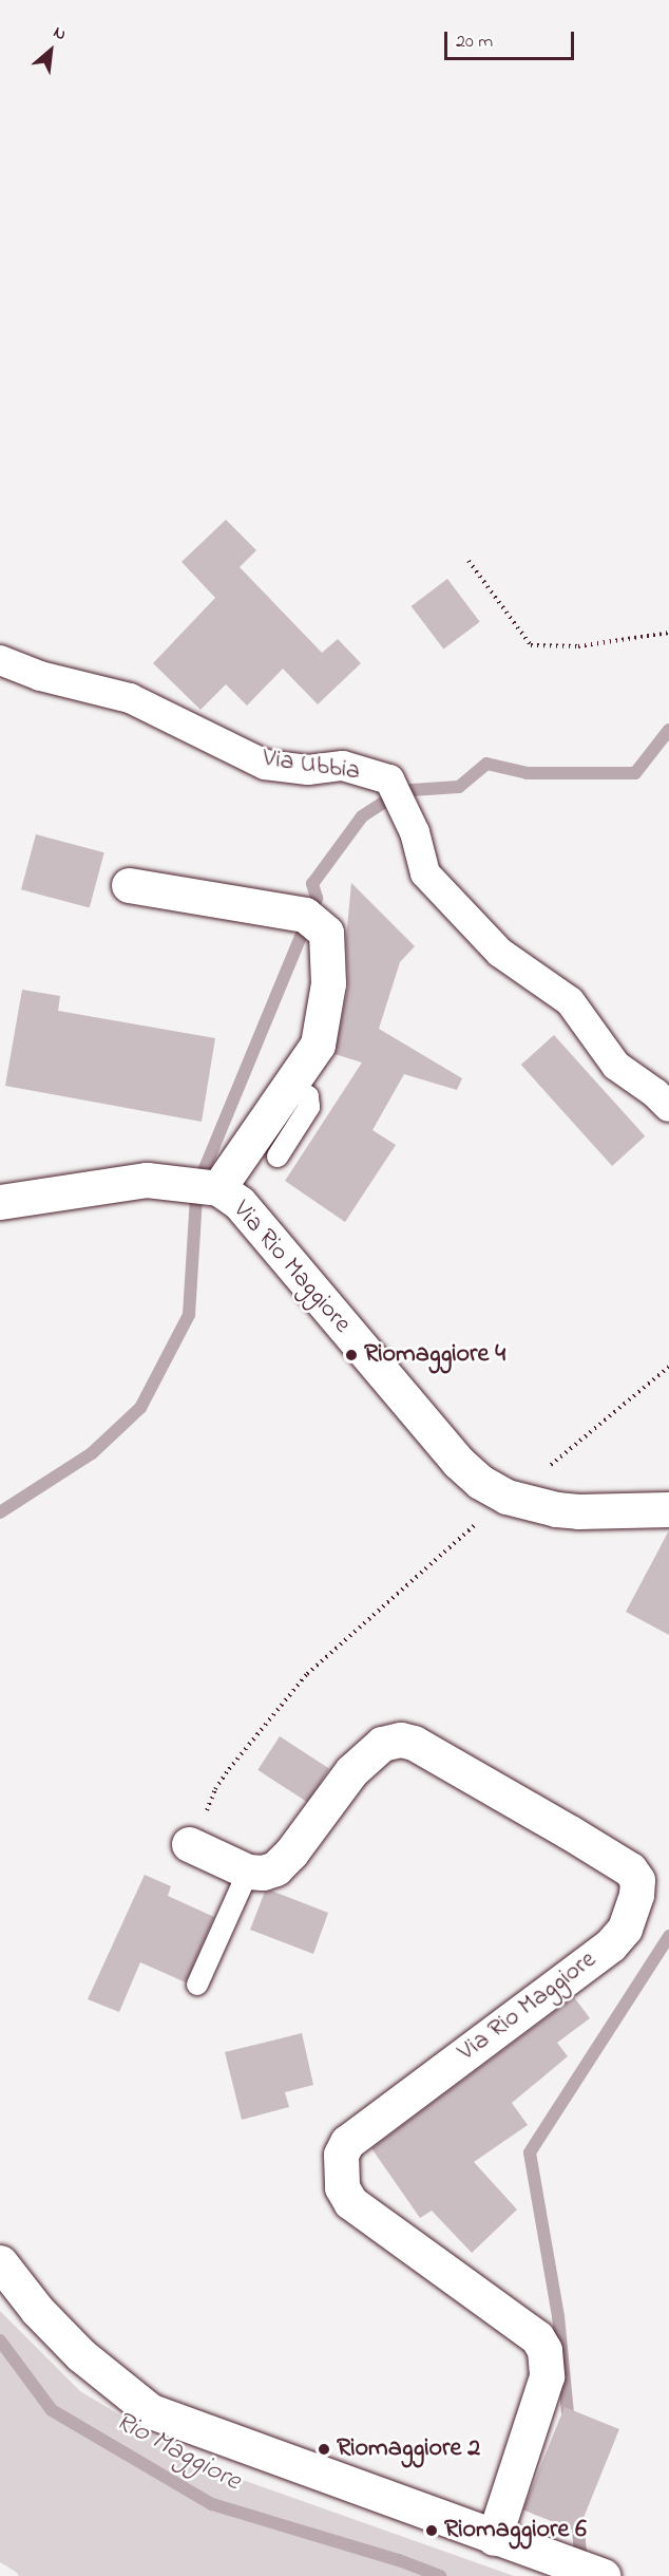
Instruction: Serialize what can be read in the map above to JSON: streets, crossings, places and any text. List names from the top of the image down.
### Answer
{
  "streets": {
    "street": ["Via Ubbia", "Via Rio Maggiore"]
  },
  "water": ["Rio Maggiore"],
  "places": ["Riomaggiore 4", "Riomaggiore 2", "Riomaggiore 6"],
  "scale_bar": "20 m",
  "north": "top right"
}
